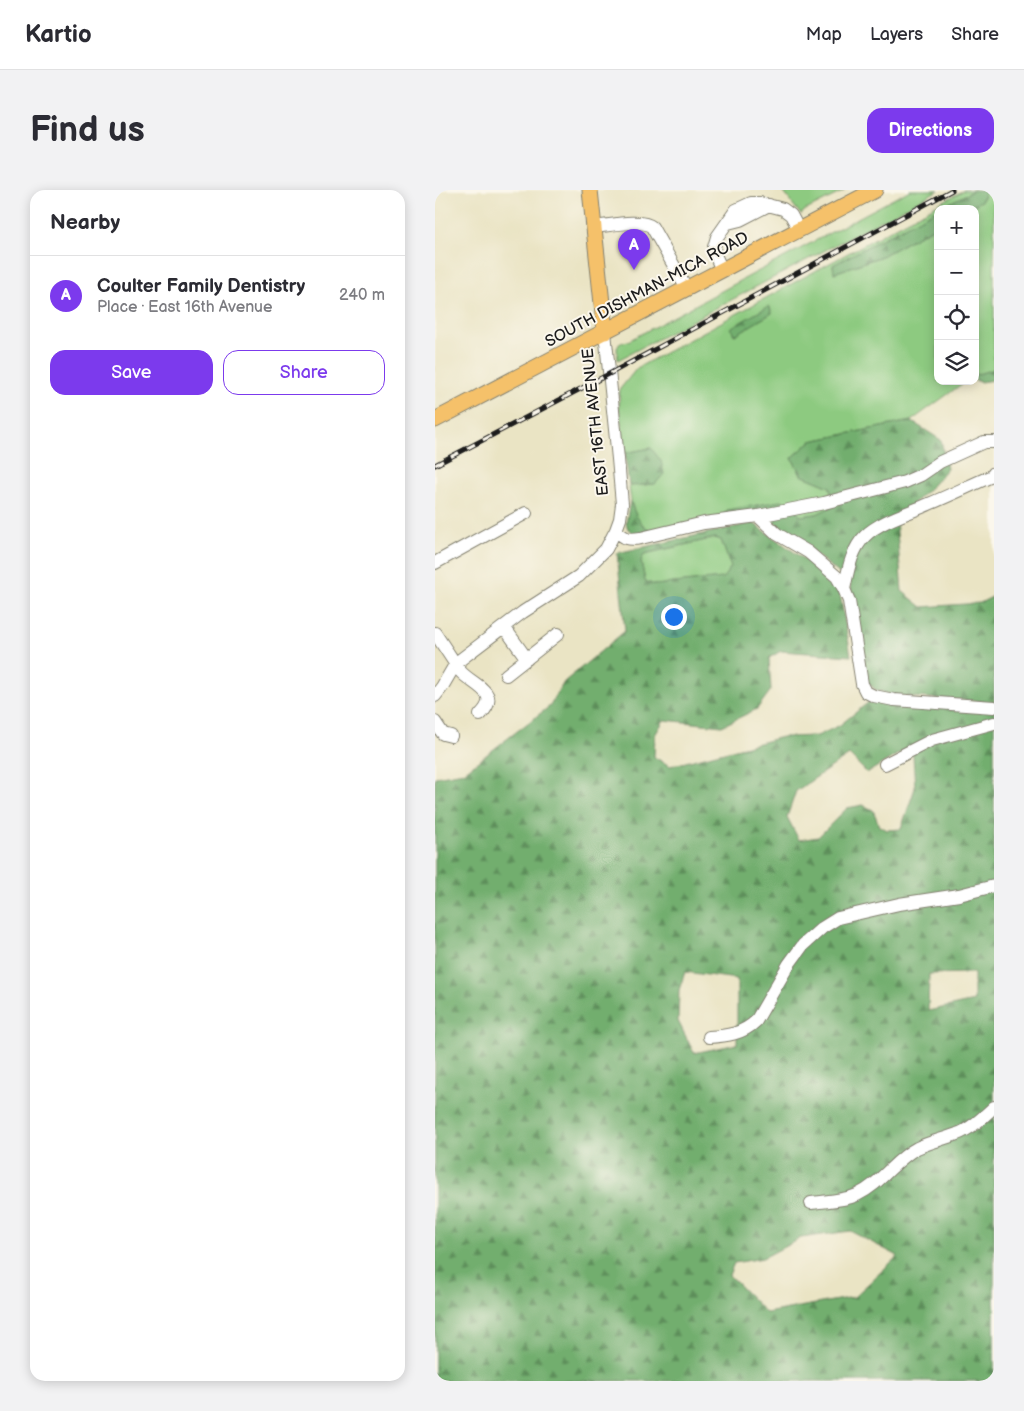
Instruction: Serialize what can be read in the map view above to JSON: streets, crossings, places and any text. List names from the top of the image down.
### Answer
{
  "streets": {
    "main road": ["SOUTH DISHMAN-MICA ROAD", "EAST 16TH AVENUE"]
  },
  "crossings": [
    ["SOUTH DISHMAN-MICA ROAD", "EAST 16TH AVENUE"]
  ],
  "page": {
    "header": "Kartio",
    "nav": ["Map", "Layers", "Share"],
    "buttons": [
      "Directions",
      ["Save", "Share"]
    ],
    "title": "Find us",
    "heading": "Nearby",
    "map_buttons": ["+", "−"],
    "pins": "A",
    "list": [
      {
        "mark": "A",
        "name": "Coulter Family Dentistry",
        "note": "Place · East 16th Avenue",
        "value": "240 m"
      }
    ]
  }
}
